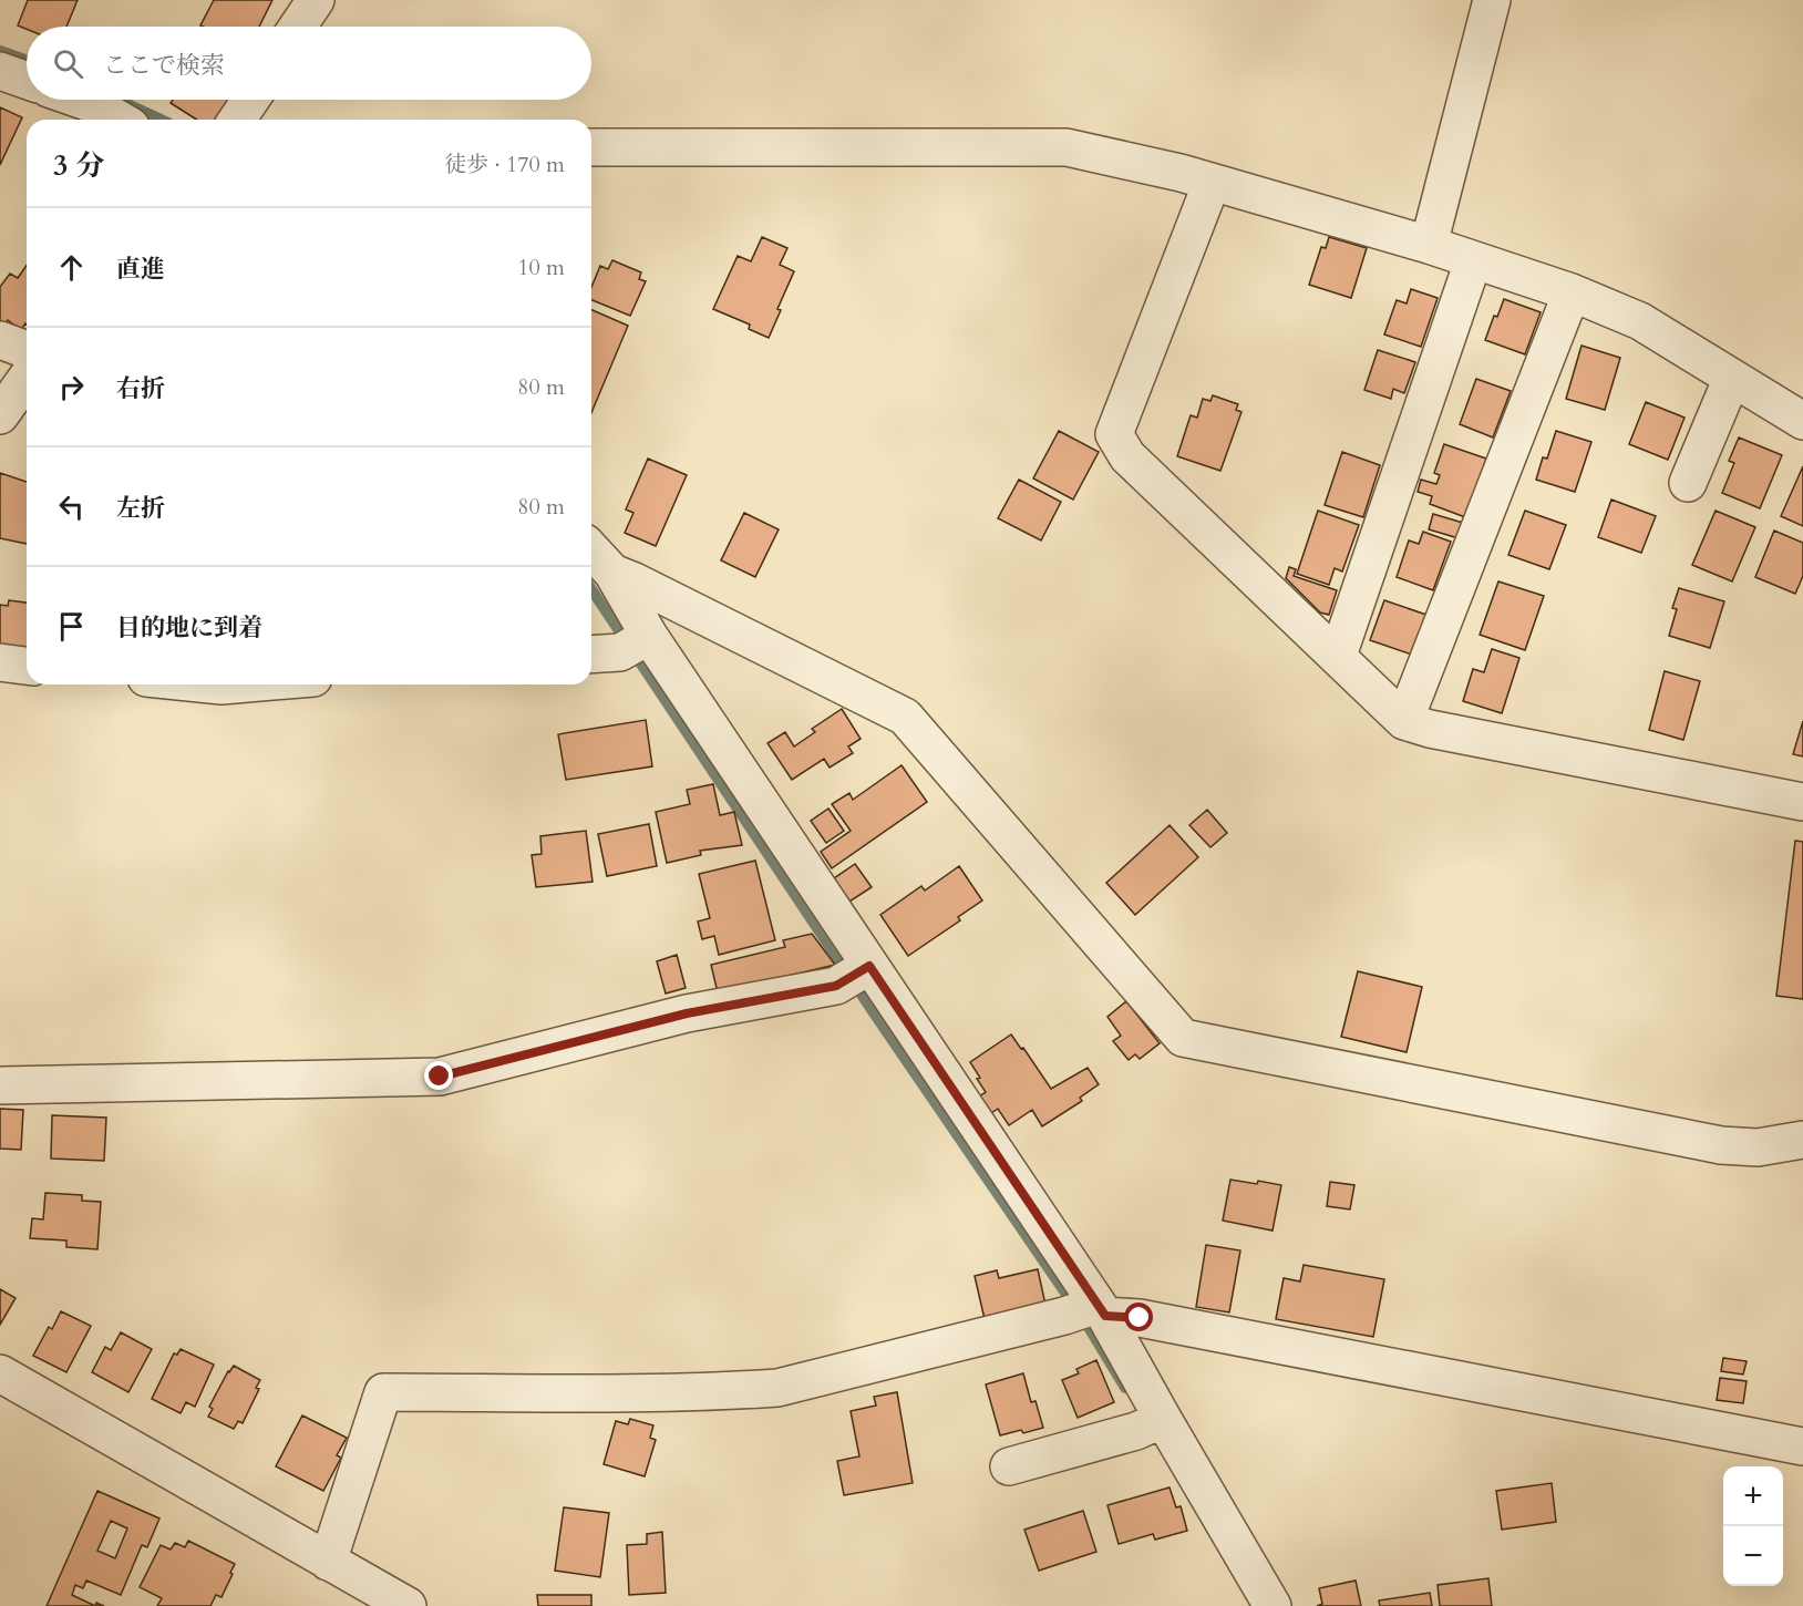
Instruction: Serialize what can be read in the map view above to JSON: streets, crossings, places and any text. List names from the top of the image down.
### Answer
{
  "page": {
    "search": "ここで検索",
    "heading": ["3 分", "徒歩 · 170 m"],
    "list": [
      ["直進", "10 m"],
      ["右折", "80 m"],
      ["左折", "80 m"],
      "目的地に到着"
    ],
    "map_buttons": ["+", "−"]
  }
}
